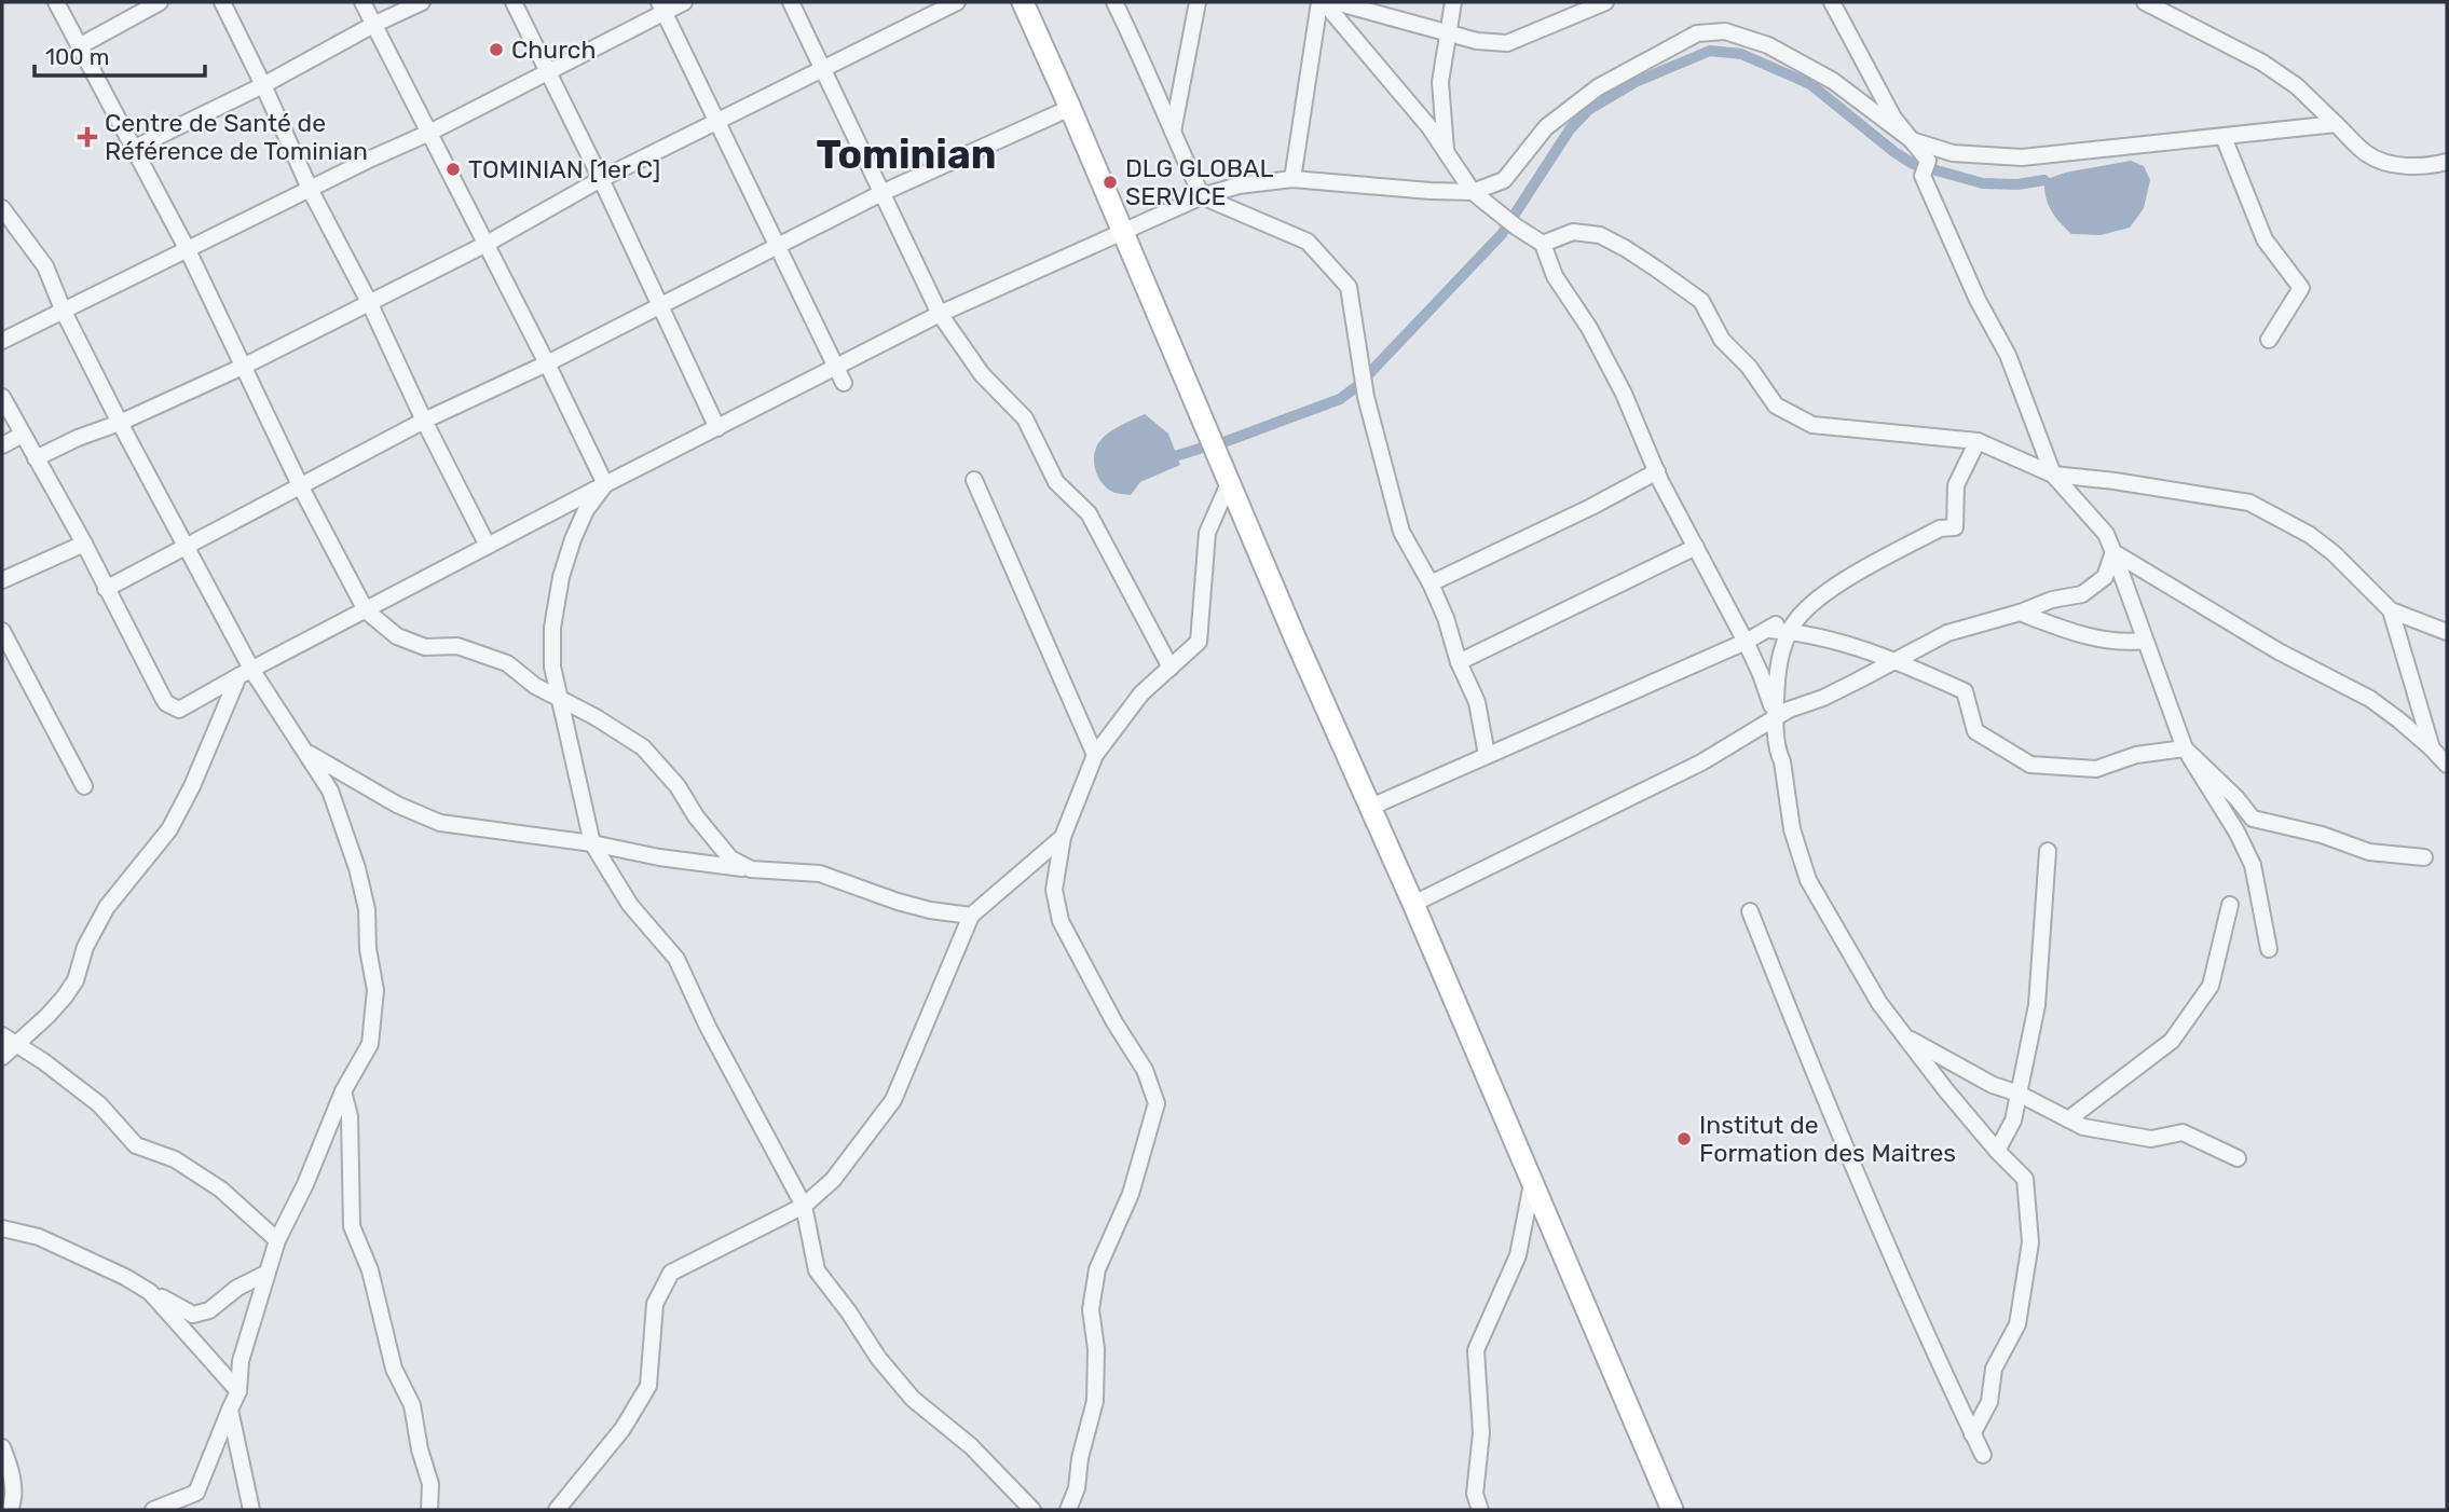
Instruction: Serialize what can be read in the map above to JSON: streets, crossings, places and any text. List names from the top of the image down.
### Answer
{
  "districts": ["Tominian"],
  "places": {
    "other": [
      "Church",
      "TOMINIAN [1er C]",
      "DLG GLOBAL SERVICE",
      "Institut de Formation des Maitres"
    ],
    "health": ["Centre de Santé de Référence de Tominian"]
  },
  "scale_bar": "100 m"
}
